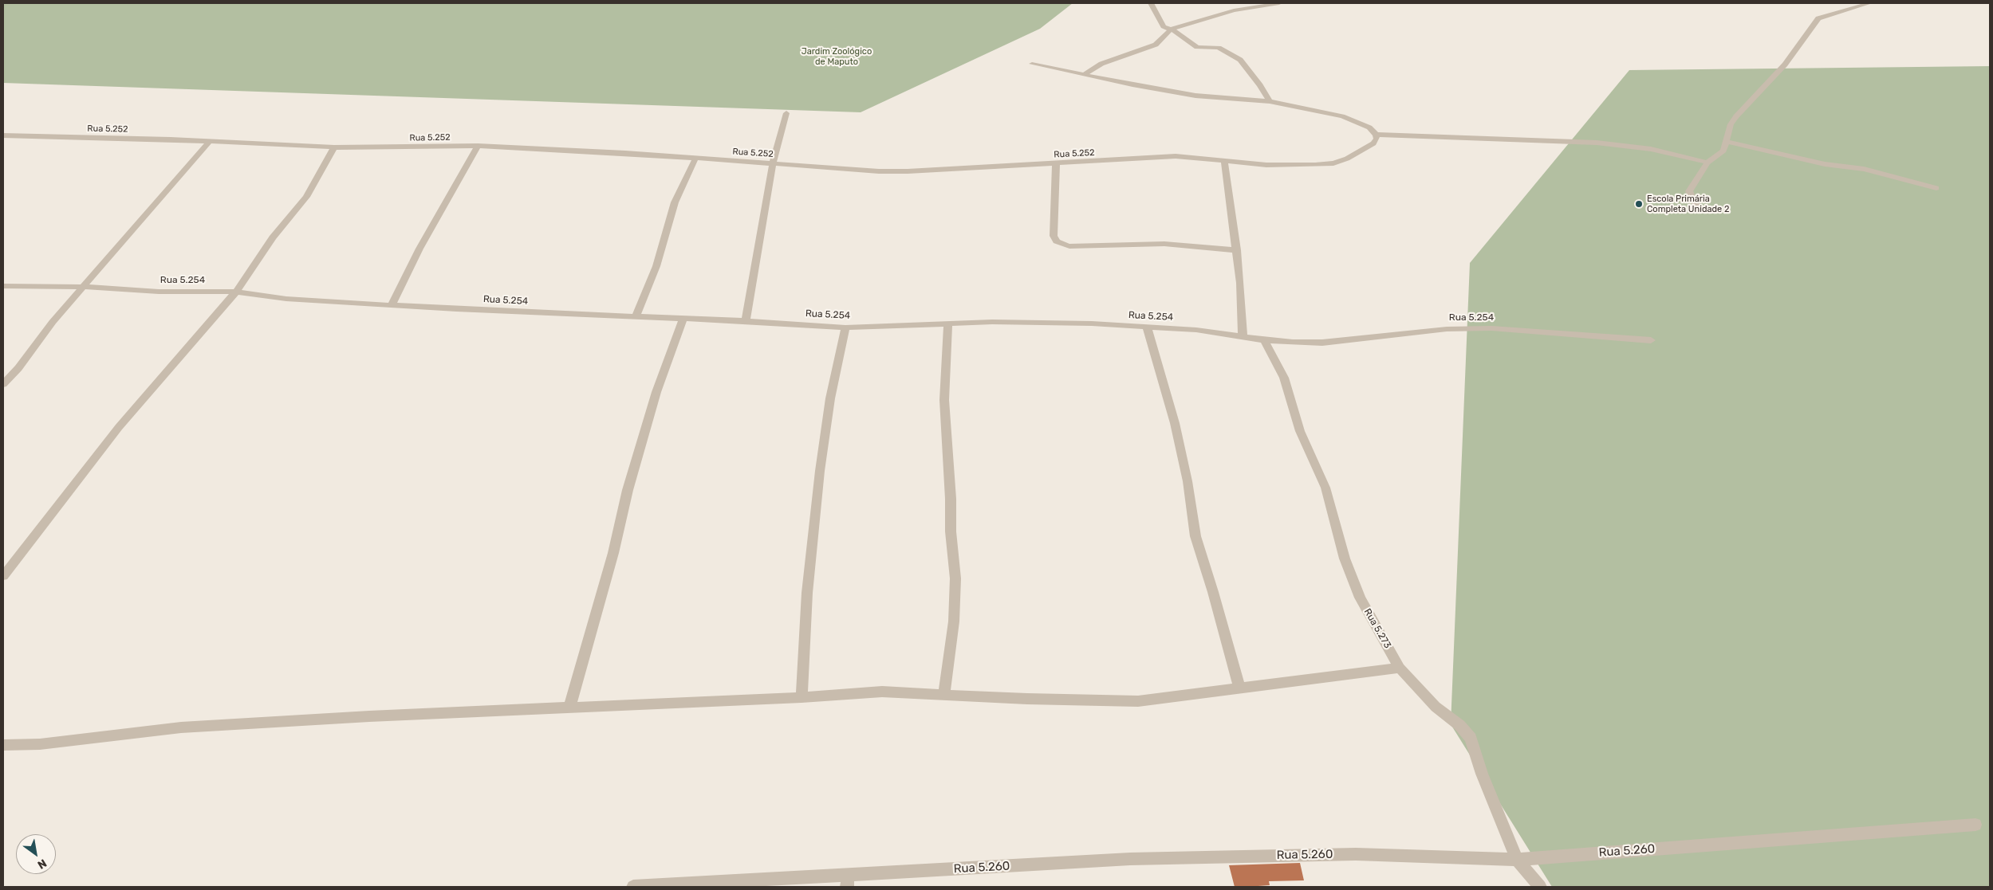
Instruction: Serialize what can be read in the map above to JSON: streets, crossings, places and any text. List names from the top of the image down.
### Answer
{
  "streets": {
    "street": [
      "Rua 5.252",
      "Rua 5.254",
      "Rua 5.273",
      "Rua 5.260"
    ]
  },
  "crossings": [
    ["Rua 5.254", "Rua 5.273"],
    ["Rua 5.273", "Rua 5.260"]
  ],
  "parks": ["Jardim Zoológico de Maputo"],
  "places": ["Escola Primária Completa Unidade 2"],
  "north": "bottom right"
}
